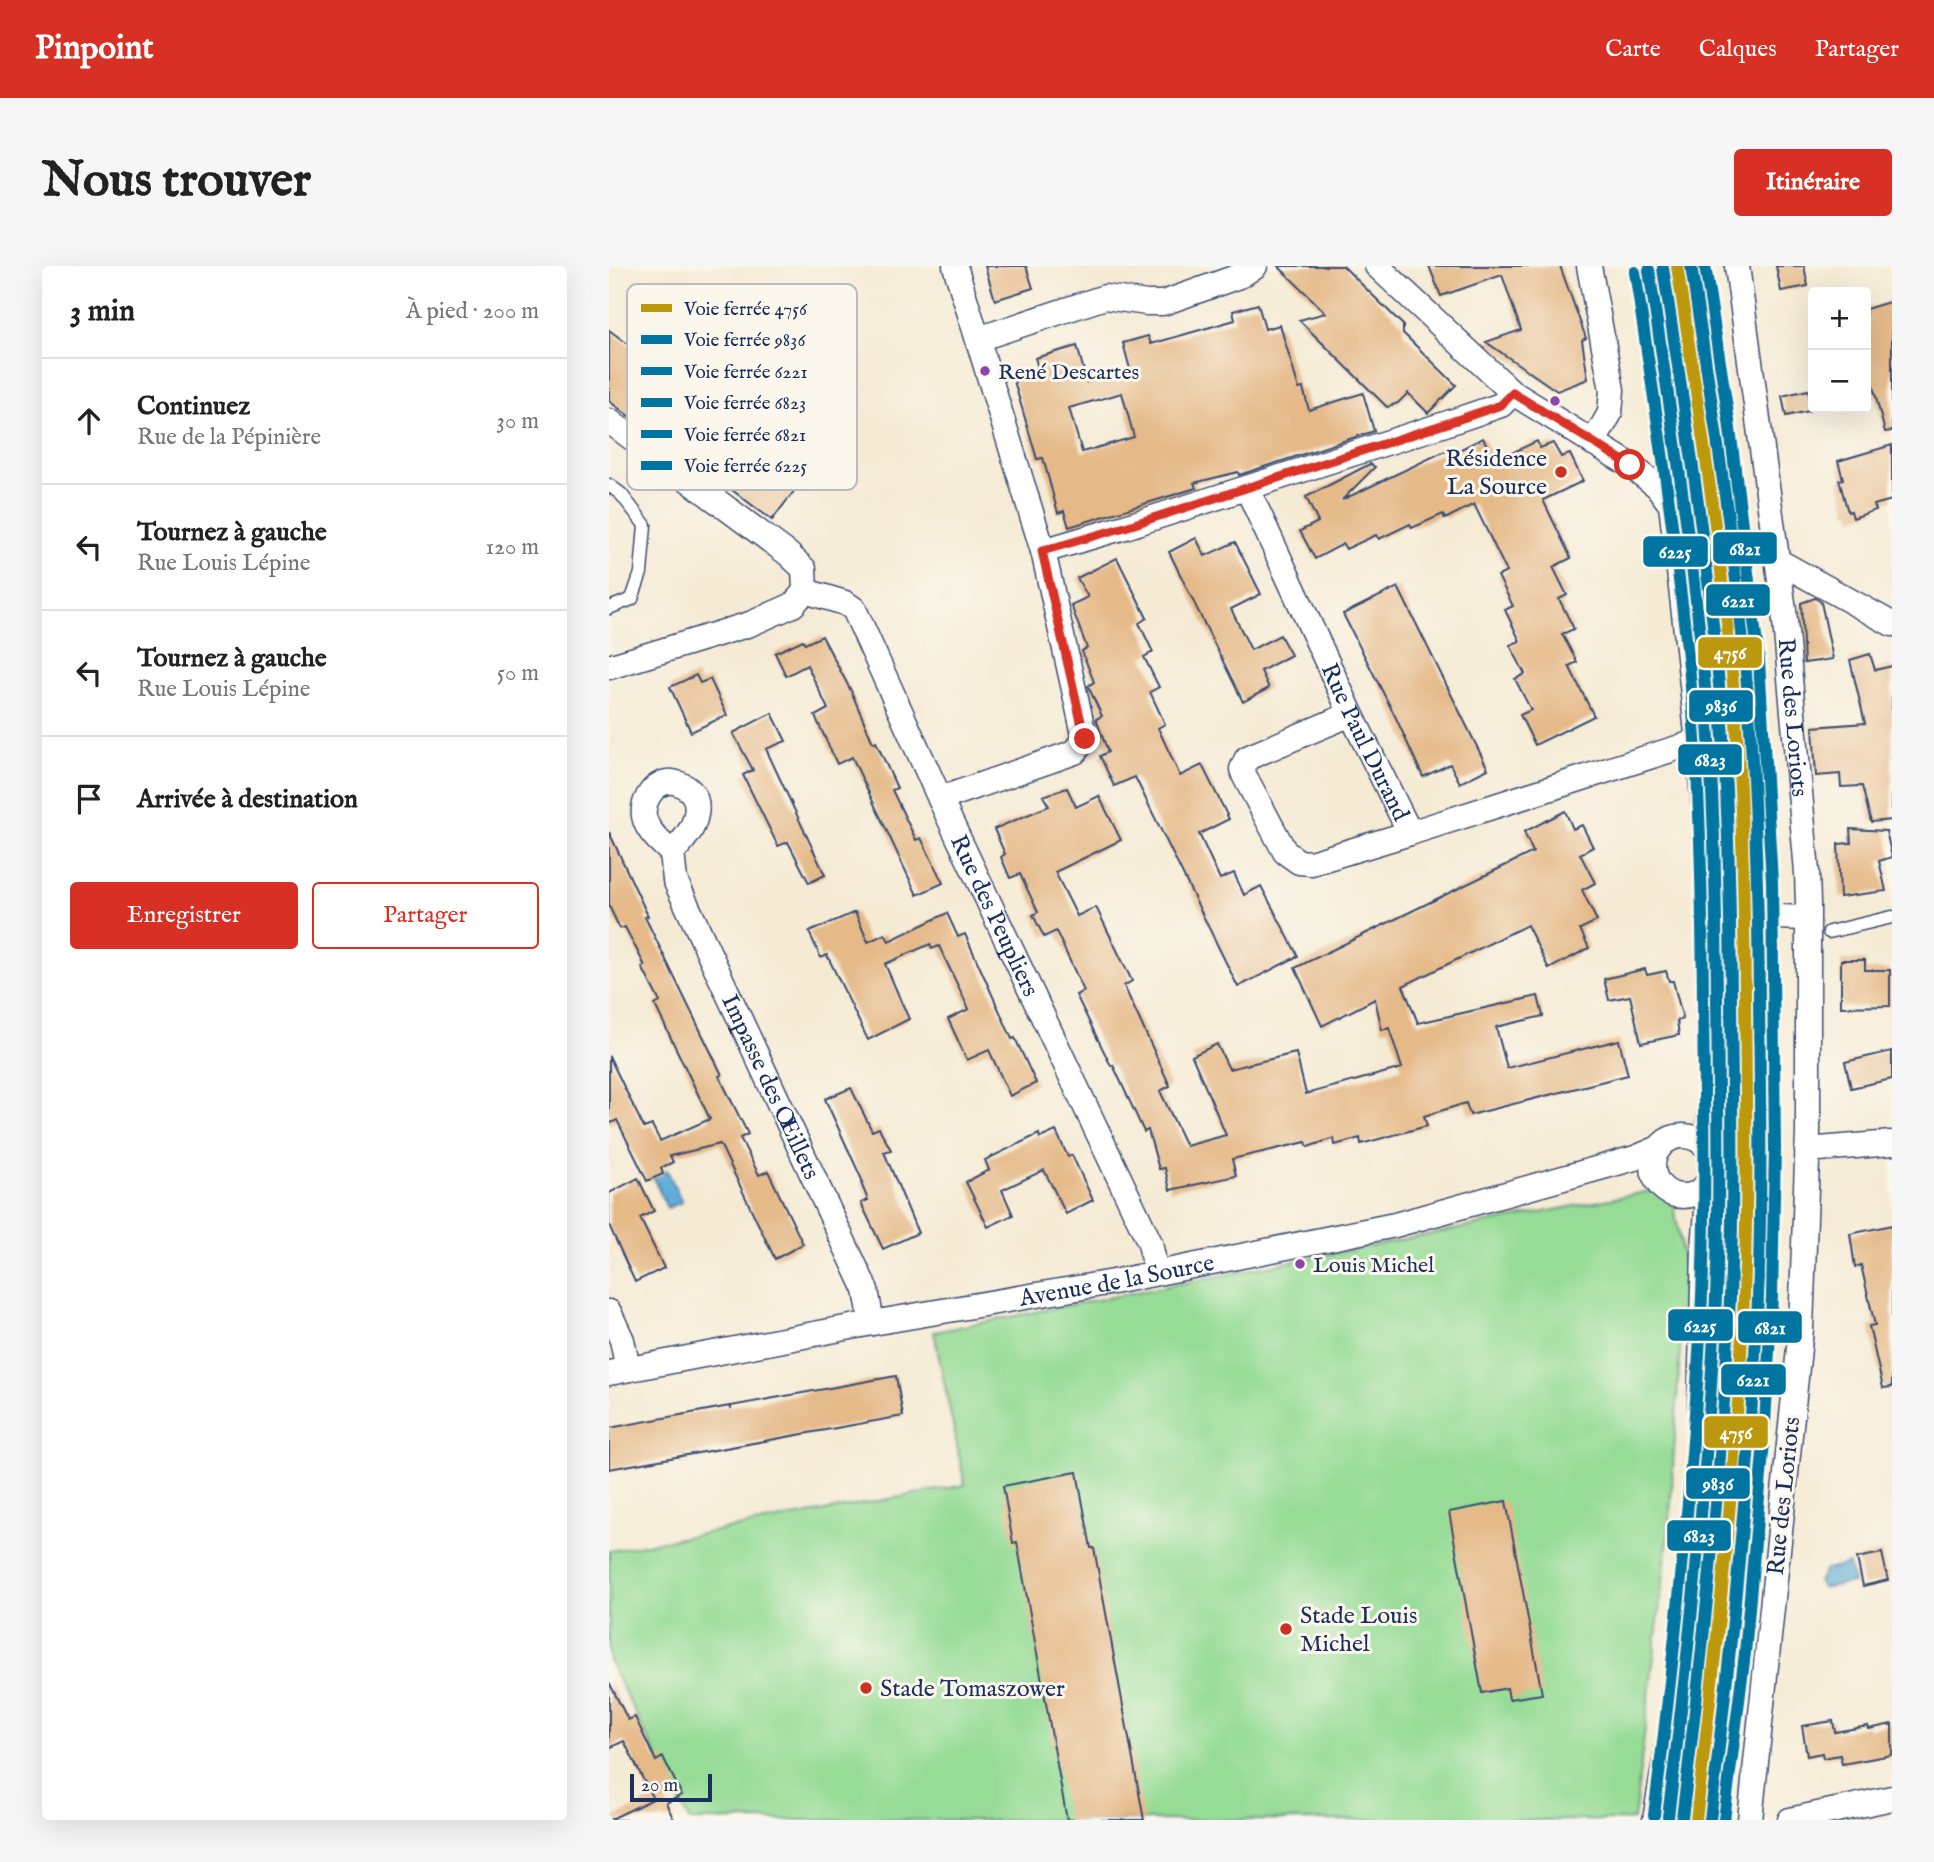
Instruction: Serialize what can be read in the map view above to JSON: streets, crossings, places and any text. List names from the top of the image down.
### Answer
{
  "streets": {
    "street": [
      "Rue des Loriots",
      "Rue Paul Durand",
      "Rue des Peupliers",
      "Impasse des Œillets",
      "Avenue de la Source"
    ]
  },
  "crossings": [
    ["Rue des Peupliers", "Avenue de la Source"],
    ["Impasse des Œillets", "Avenue de la Source"]
  ],
  "places": [
    "René Descartes",
    "Résidence La Source",
    "Louis Michel",
    "Stade Louis Michel",
    "Stade Tomaszower"
  ],
  "lines": [
    "rail line 4756",
    "rail line 6221",
    "rail line 6821",
    "rail line 9836",
    "rail line 6823",
    "rail line 6225"
  ],
  "legend": [
    "Voie ferrée 4756",
    "Voie ferrée 9836",
    "Voie ferrée 6221",
    "Voie ferrée 6823",
    "Voie ferrée 6821",
    "Voie ferrée 6225"
  ],
  "scale_bar": "20 m",
  "page": {
    "header": "Pinpoint",
    "nav": ["Carte", "Calques", "Partager"],
    "buttons": [
      "Itinéraire",
      ["Enregistrer", "Partager"]
    ],
    "title": "Nous trouver",
    "heading": ["3 min", "À pied · 200 m"],
    "map_buttons": ["+", "−"],
    "list": [
      ["Continuez", "Rue de la Pépinière", "30 m"],
      ["Tournez à gauche", "Rue Louis Lépine", "120 m"],
      ["Tournez à gauche", "Rue Louis Lépine", "50 m"],
      "Arrivée à destination"
    ],
    "scale": "20 m"
  }
}
